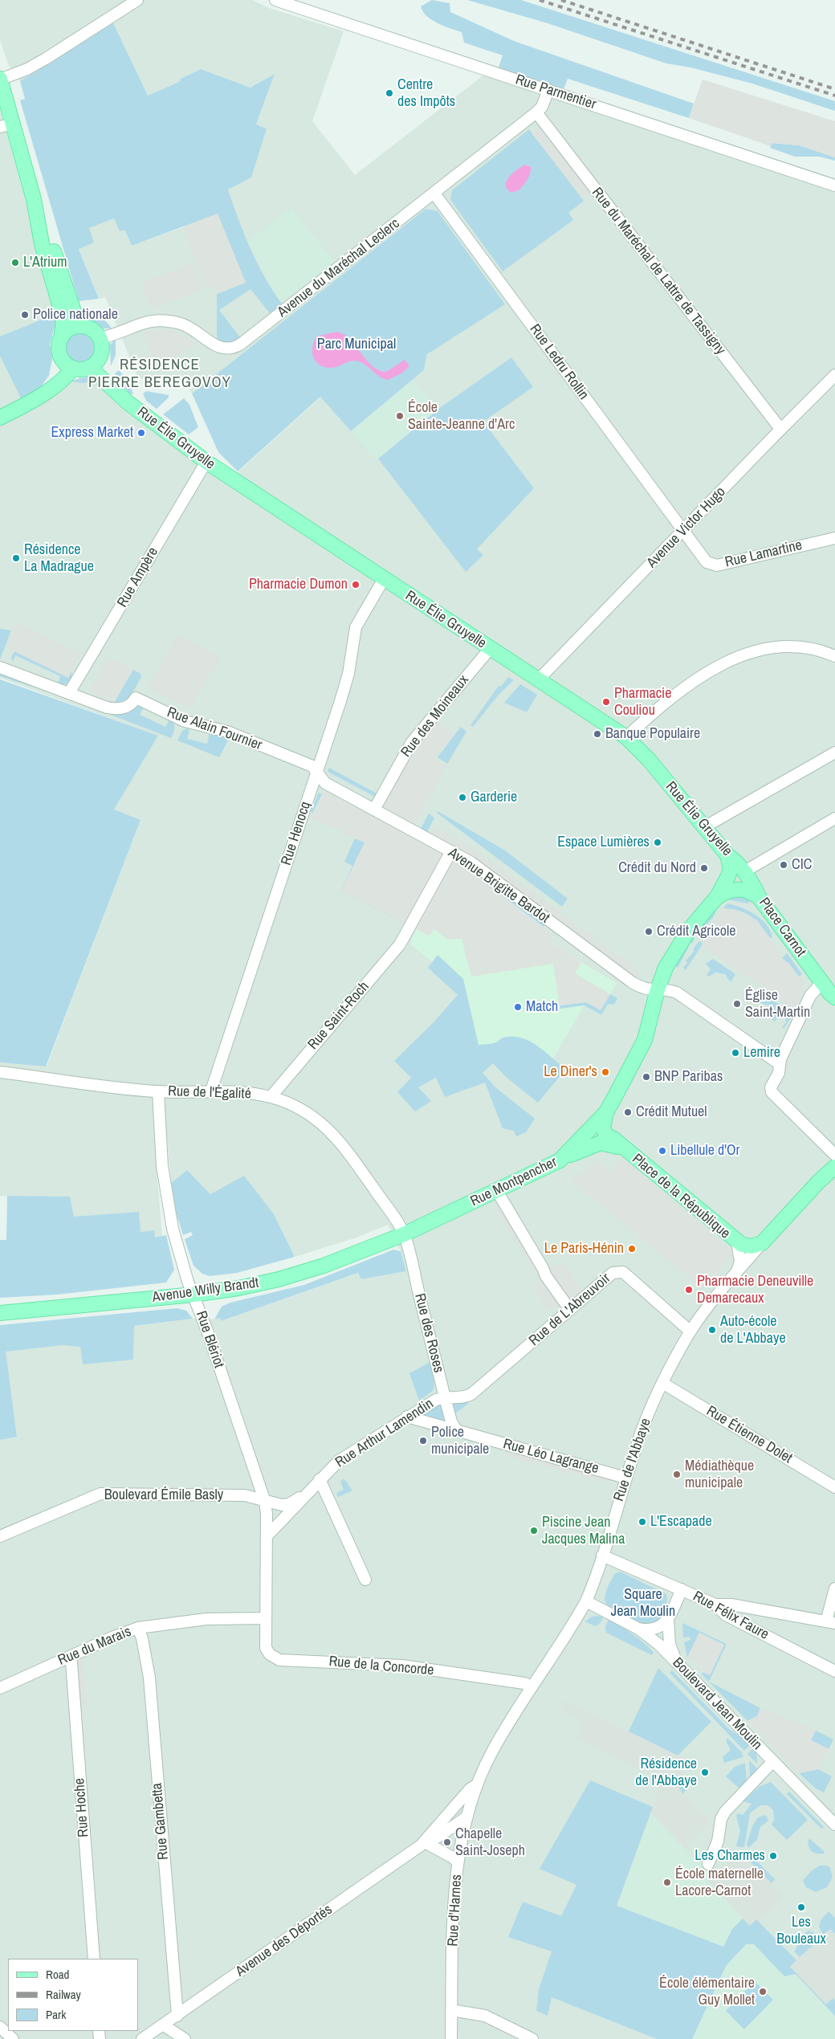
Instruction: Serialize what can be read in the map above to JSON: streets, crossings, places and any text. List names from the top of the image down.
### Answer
{
  "streets": {
    "main road": [
      "Rue Élie Gruyelle",
      "Place Carnot",
      "Rue Montpencher",
      "Place de la République",
      "Avenue Willy Brandt",
      "Rue de l'Abbaye"
    ],
    "street": [
      "Rue Parmentier",
      "Avenue du Maréchal Leclerc",
      "Rue du Maréchal de Lattre de Tassigny",
      "Rue Ledru Rollin",
      "Avenue Victor Hugo",
      "Rue Lamartine",
      "Rue Ampère",
      "Rue des Moineaux",
      "Rue Alain Fournier",
      "Rue Henocq",
      "Avenue Brigitte Bardot",
      "Rue Saint-Roch",
      "Rue de l'Égalité",
      "Rue de L'Abreuvoir",
      "Rue des Roses",
      "Rue Blériot",
      "Rue Arthur Lamendin",
      "Rue Étienne Dolet",
      "Rue Léo Lagrange",
      "Boulevard Émile Basly",
      "Rue Félix Faure",
      "Rue du Marais",
      "Rue de la Concorde",
      "Boulevard Jean Moulin",
      "Rue Hoche",
      "Rue Gambetta",
      "Rue d'Harnes",
      "Avenue des Déportés"
    ]
  },
  "crossings": [
    ["Rue Parmentier", "Avenue du Maréchal Leclerc"],
    ["Avenue du Maréchal Leclerc", "Rue du Maréchal de Lattre de Tassigny"],
    ["Avenue du Maréchal Leclerc", "Rue Ledru Rollin"],
    ["Avenue du Maréchal Leclerc", "Rue Élie Gruyelle"],
    ["Rue du Maréchal de Lattre de Tassigny", "Avenue Victor Hugo"],
    ["Rue Ledru Rollin", "Avenue Victor Hugo"],
    ["Rue Ledru Rollin", "Rue Lamartine"],
    ["Rue Élie Gruyelle", "Avenue Victor Hugo"],
    ["Rue Élie Gruyelle", "Rue Ampère"],
    ["Rue Élie Gruyelle", "Rue des Moineaux"],
    ["Rue Élie Gruyelle", "Rue Henocq"],
    ["Rue Élie Gruyelle", "Place Carnot"],
    ["Rue Élie Gruyelle", "Rue Montpencher"],
    ["Avenue Victor Hugo", "Rue Lamartine"],
    ["Rue Ampère", "Rue Alain Fournier"],
    ["Rue des Moineaux", "Avenue Brigitte Bardot"],
    ["Rue Alain Fournier", "Rue Henocq"],
    ["Rue Alain Fournier", "Avenue Brigitte Bardot"],
    ["Rue Henocq", "Avenue Brigitte Bardot"],
    ["Rue Henocq", "Rue de l'Égalité"],
    ["Avenue Brigitte Bardot", "Rue Saint-Roch"],
    ["Avenue Brigitte Bardot", "Rue Montpencher"],
    ["Rue Saint-Roch", "Rue de l'Égalité"],
    ["Rue de l'Égalité", "Rue Montpencher"],
    ["Rue de l'Égalité", "Avenue Willy Brandt"],
    ["Rue de l'Égalité", "Rue des Roses"],
    ["Rue de l'Égalité", "Rue Blériot"],
    ["Rue Montpencher", "Place de la République"],
    ["Rue Montpencher", "Avenue Willy Brandt"],
    ["Rue Montpencher", "Rue des Roses"],
    ["Avenue Willy Brandt", "Rue des Roses"],
    ["Avenue Willy Brandt", "Rue Blériot"],
    ["Rue de L'Abreuvoir", "Rue des Roses"],
    ["Rue de L'Abreuvoir", "Rue Arthur Lamendin"],
    ["Rue de L'Abreuvoir", "Rue de l'Abbaye"],
    ["Rue des Roses", "Rue Arthur Lamendin"],
    ["Rue des Roses", "Rue Léo Lagrange"],
    ["Rue Blériot", "Rue Arthur Lamendin"],
    ["Rue Blériot", "Boulevard Émile Basly"],
    ["Rue Arthur Lamendin", "Rue Léo Lagrange"],
    ["Rue Arthur Lamendin", "Boulevard Émile Basly"],
    ["Rue Étienne Dolet", "Rue de l'Abbaye"],
    ["Rue Léo Lagrange", "Rue de l'Abbaye"],
    ["Rue de l'Abbaye", "Rue Félix Faure"],
    ["Rue de l'Abbaye", "Rue de la Concorde"],
    ["Rue de l'Abbaye", "Boulevard Jean Moulin"],
    ["Rue de l'Abbaye", "Rue d'Harnes"],
    ["Rue de l'Abbaye", "Avenue des Déportés"],
    ["Rue du Marais", "Rue de la Concorde"],
    ["Rue du Marais", "Rue Hoche"],
    ["Rue du Marais", "Rue Gambetta"],
    ["Rue Gambetta", "Avenue des Déportés"],
    ["Rue d'Harnes", "Avenue des Déportés"]
  ],
  "districts": ["RÉSIDENCE PIERRE BEREGOVOY"],
  "parks": ["Parc Municipal", "Square Jean Moulin"],
  "places": [
    "Centre des Impôts",
    "L'Atrium",
    "Police nationale",
    "École Sainte-Jeanne d'Arc",
    "Express Market",
    "Résidence La Madrague",
    "Pharmacie Dumon",
    "Pharmacie Couliou",
    "Banque Populaire",
    "Garderie",
    "Espace Lumières",
    "CIC",
    "Crédit du Nord",
    "Crédit Agricole",
    "Église Saint-Martin",
    "Match",
    "Lemire",
    "Le Diner's",
    "BNP Paribas",
    "Crédit Mutuel",
    "Libellule d'Or",
    "Le Paris-Hénin",
    "Pharmacie Deneuville Demarecaux",
    "Auto-école de L'Abbaye",
    "Police municipale",
    "Médiathèque municipale",
    "L'Escapade",
    "Piscine Jean Jacques Malina",
    "Résidence de l'Abbaye",
    "Chapelle Saint-Joseph",
    "Les Charmes",
    "École maternelle Lacore-Carnot",
    "Les Bouleaux",
    "École élémentaire Guy Mollet"
  ],
  "legend": ["Road", "Railway", "Park"]
}
